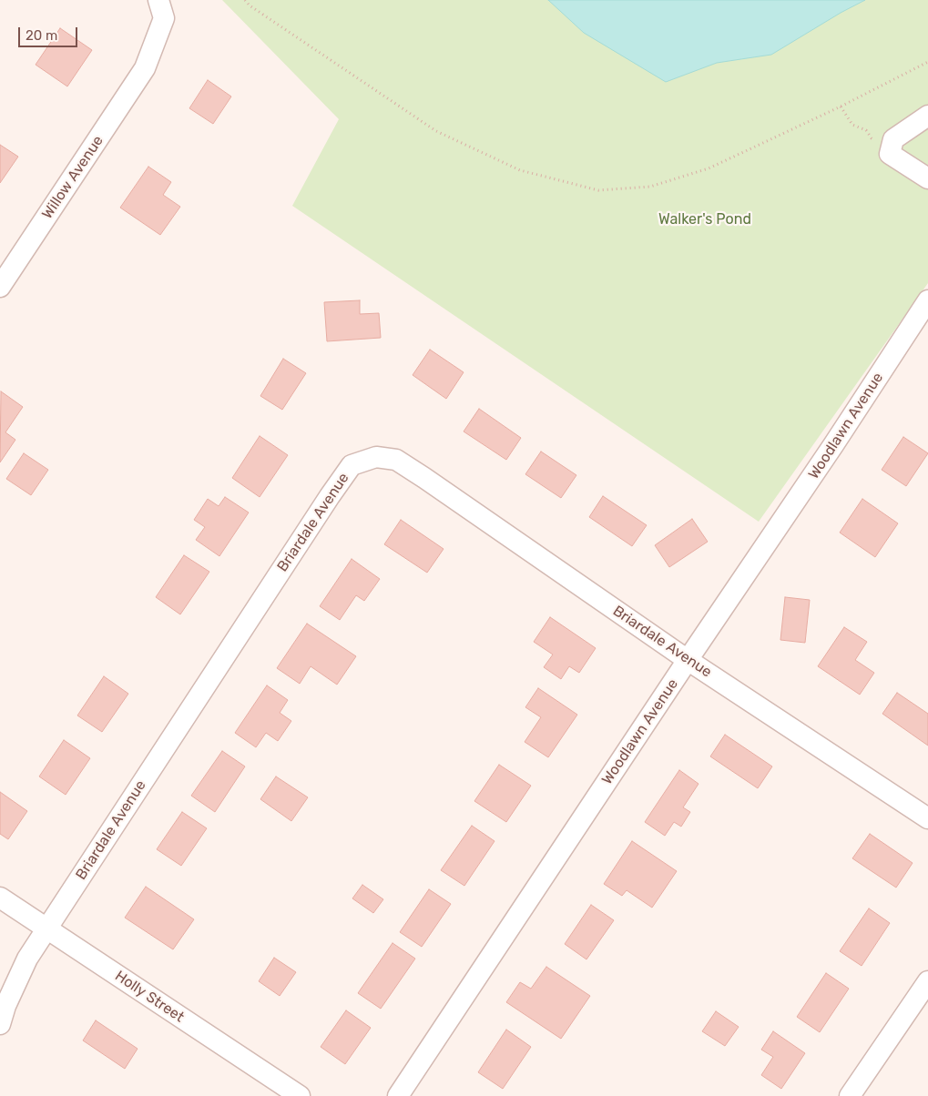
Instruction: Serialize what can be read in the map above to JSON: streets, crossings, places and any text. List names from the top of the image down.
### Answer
{
  "streets": {
    "street": [
      "Willow Avenue",
      "Woodlawn Avenue",
      "Briardale Avenue",
      "Holly Street"
    ]
  },
  "crossings": [
    ["Woodlawn Avenue", "Briardale Avenue"],
    ["Briardale Avenue", "Holly Street"]
  ],
  "parks": ["Walker's Pond"],
  "scale_bar": "20 m"
}
